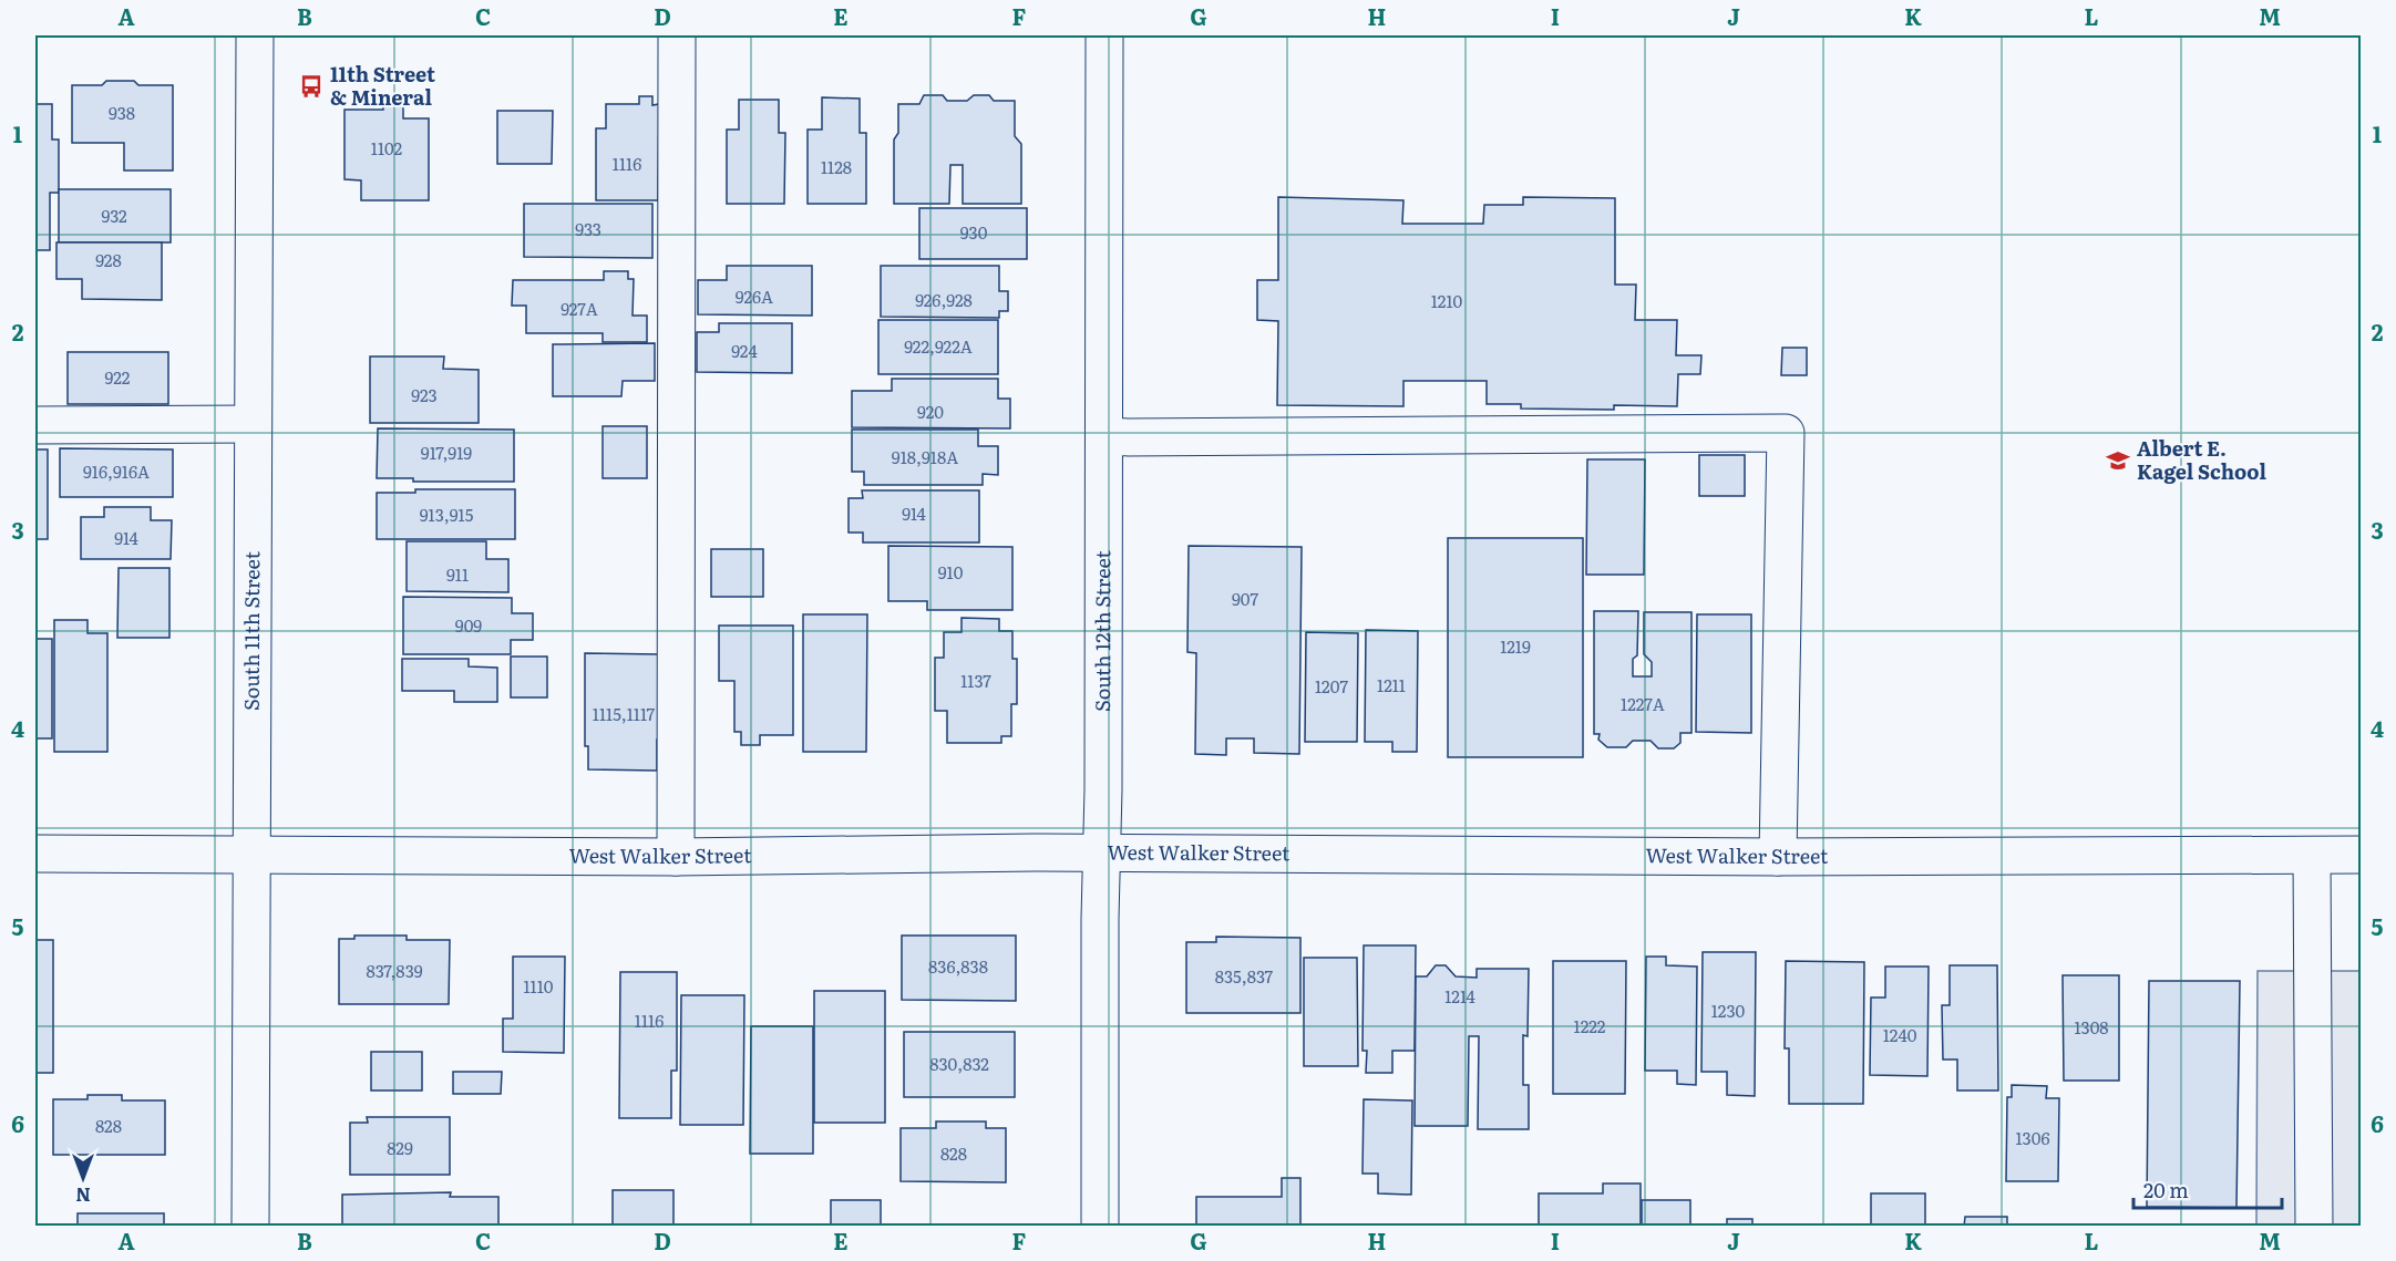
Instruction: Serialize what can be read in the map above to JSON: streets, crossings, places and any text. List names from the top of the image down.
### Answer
{
  "streets": {
    "street": ["South 11th Street", "South 12th Street", "West Walker Street"]
  },
  "crossings": [
    ["South 11th Street", "West Walker Street"],
    ["South 12th Street", "West Walker Street"]
  ],
  "places": {
    "bus stop": ["11th Street & Mineral"],
    "school or university": ["Albert E. Kagel School"]
  },
  "house_numbers": [
    "938",
    "1102",
    "1116",
    "1128",
    "932",
    "933",
    "930",
    "928",
    "926A",
    "926,928",
    "1210",
    "927A",
    "922,922A",
    "924",
    "922",
    "923",
    "920",
    "917,919",
    "918,918A",
    "916,916A",
    "914",
    "913,915",
    "914",
    "910",
    "911",
    "907",
    "909",
    "1219",
    "1137",
    "1211",
    "1207",
    "1227A",
    "1115,1117",
    "836,838",
    "837,839",
    "835,837",
    "1110",
    "1214",
    "1230",
    "1116",
    "1222",
    "1308",
    "1240",
    "830,832",
    "828",
    "1306",
    "829",
    "828"
  ],
  "scale_bar": "20 m",
  "north": "bottom",
  "grid": {
    "columns": [
      "A",
      "B",
      "C",
      "D",
      "E",
      "F",
      "G",
      "H",
      "I",
      "J",
      "K",
      "L",
      "M"
    ],
    "rows": [
      "1",
      "2",
      "3",
      "4",
      "5",
      "6"
    ]
  }
}
